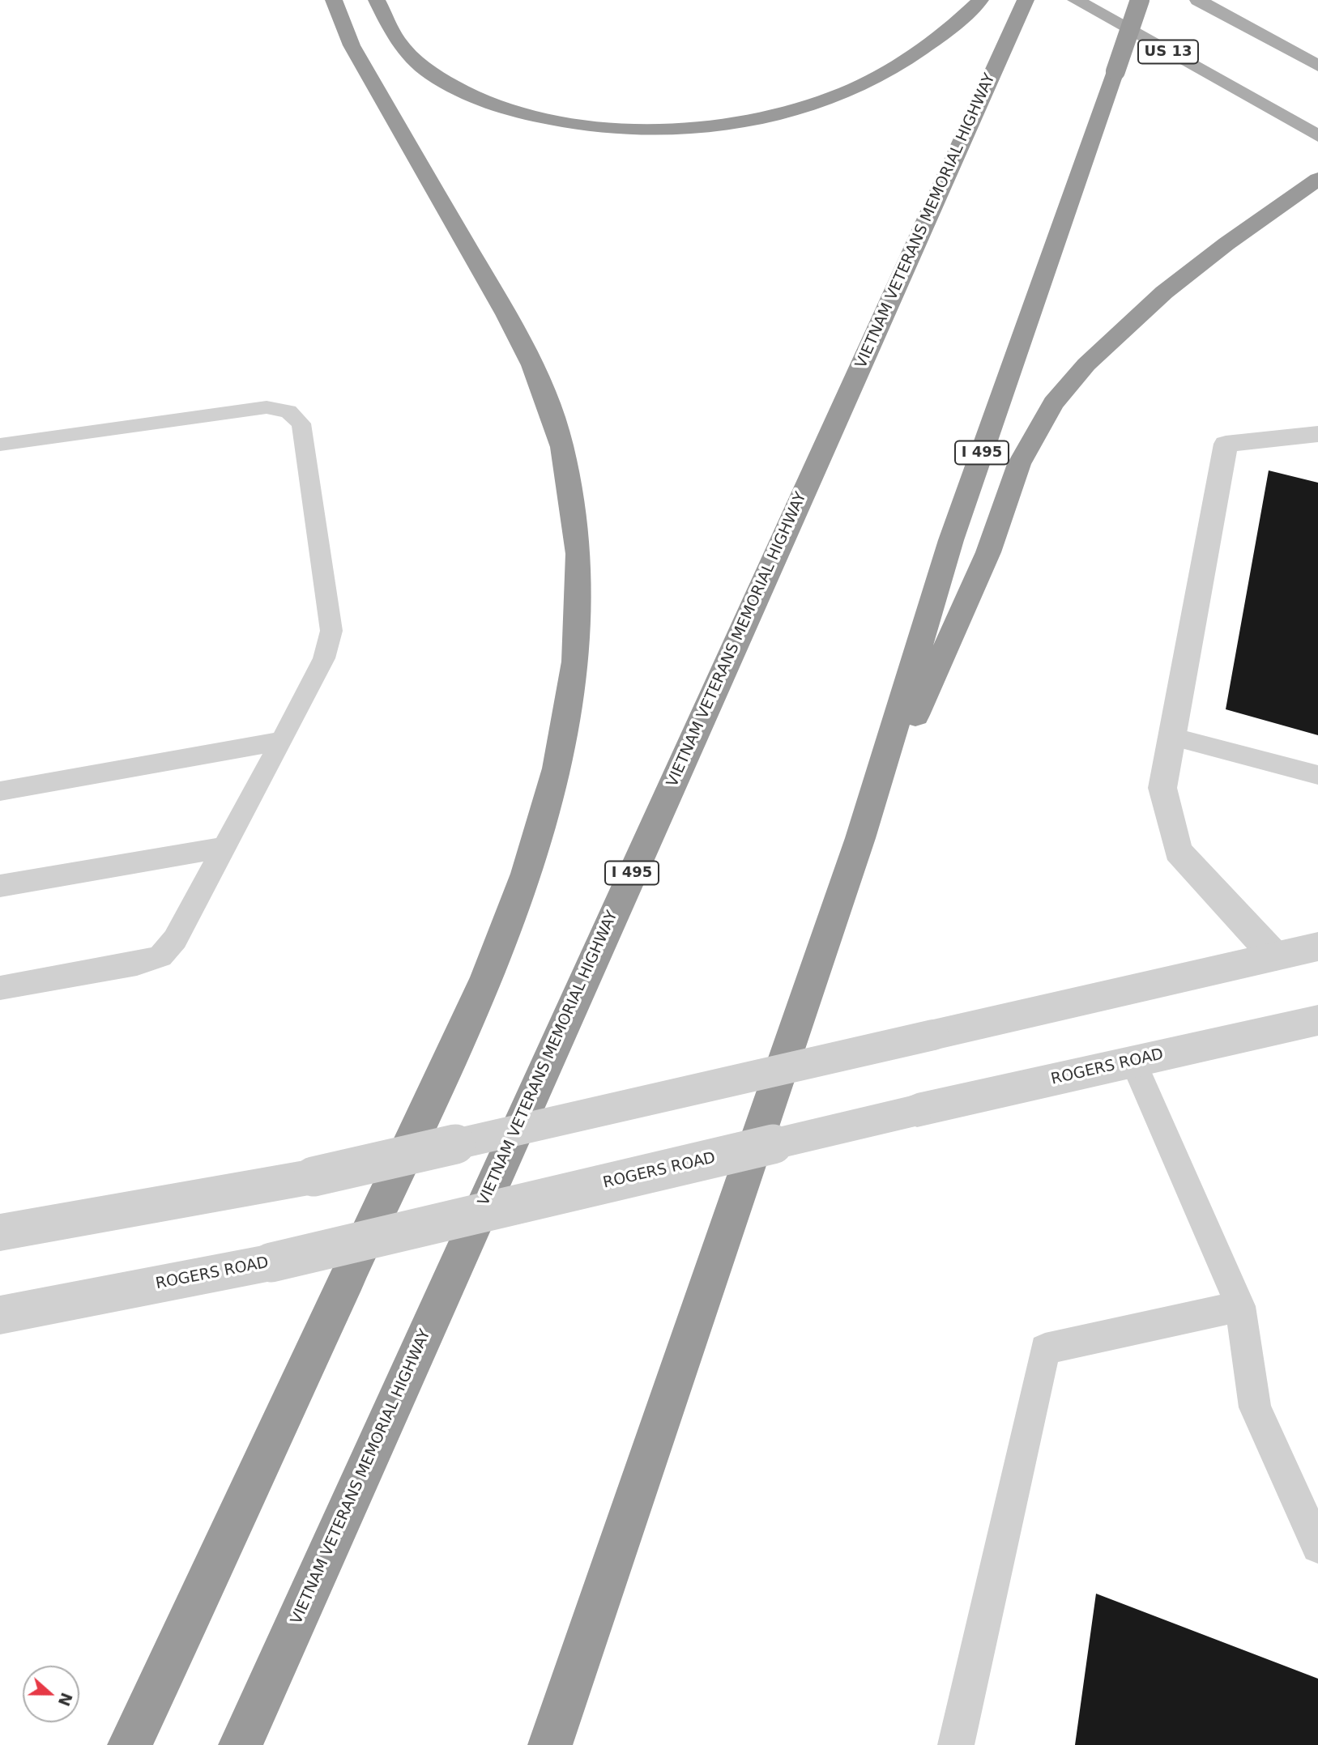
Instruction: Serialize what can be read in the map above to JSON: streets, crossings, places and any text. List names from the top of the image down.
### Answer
{
  "streets": {
    "highway": ["VIETNAM VETERANS MEMORIAL HIGHWAY", "I 495"],
    "main road": ["US 13"],
    "street": ["ROGERS ROAD"]
  },
  "north": "right"
}
